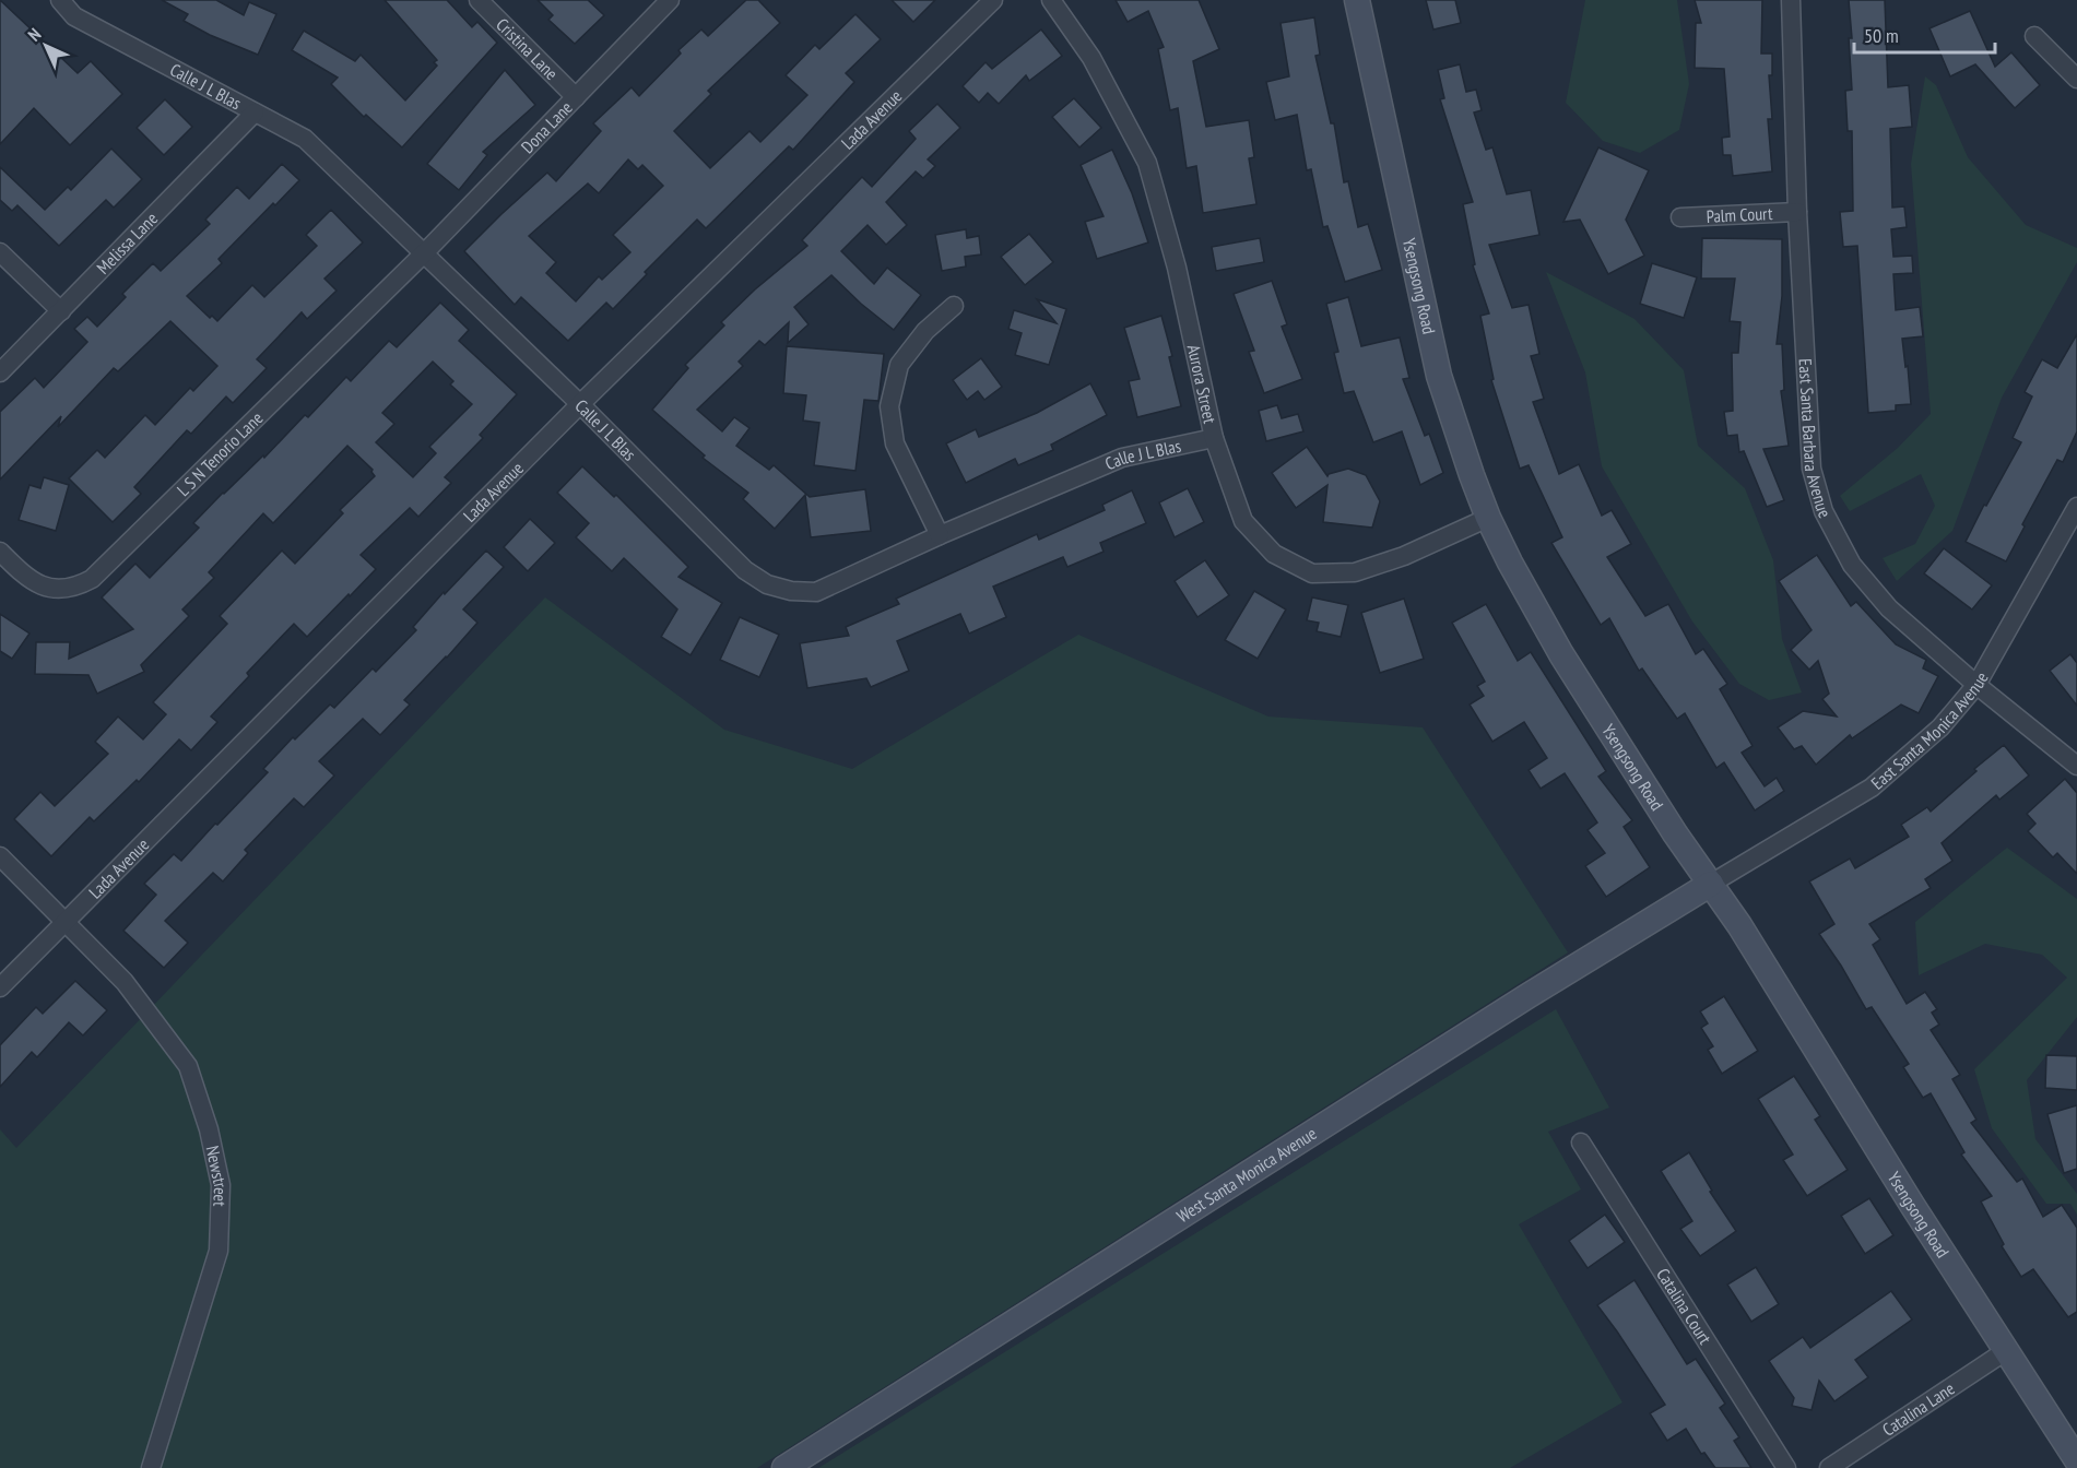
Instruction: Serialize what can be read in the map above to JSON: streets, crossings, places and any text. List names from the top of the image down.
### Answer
{
  "streets": {
    "main road": ["Ysengsong Road", "West Santa Monica Avenue"],
    "street": [
      "Cristina Lane",
      "Calle J L Blas",
      "Lada Avenue",
      "Dona Lane",
      "Palm Court",
      "Melissa Lane",
      "Aurora Street",
      "East Santa Barbara Avenue",
      "L S N Tenorio Lane",
      "East Santa Monica Avenue",
      "Newstreet",
      "Catalina Court",
      "Catalina Lane"
    ]
  },
  "crossings": [
    ["Cristina Lane", "Dona Lane"],
    ["Calle J L Blas", "Lada Avenue"],
    ["Calle J L Blas", "Dona Lane"],
    ["Calle J L Blas", "Melissa Lane"],
    ["Calle J L Blas", "Aurora Street"],
    ["Calle J L Blas", "L S N Tenorio Lane"],
    ["Lada Avenue", "Newstreet"],
    ["Dona Lane", "L S N Tenorio Lane"],
    ["Palm Court", "East Santa Barbara Avenue"],
    ["Ysengsong Road", "Aurora Street"],
    ["Ysengsong Road", "East Santa Monica Avenue"],
    ["Ysengsong Road", "West Santa Monica Avenue"],
    ["Ysengsong Road", "Catalina Lane"],
    ["East Santa Barbara Avenue", "East Santa Monica Avenue"],
    ["East Santa Monica Avenue", "West Santa Monica Avenue"]
  ],
  "scale_bar": "50 m",
  "north": "top left"
}
